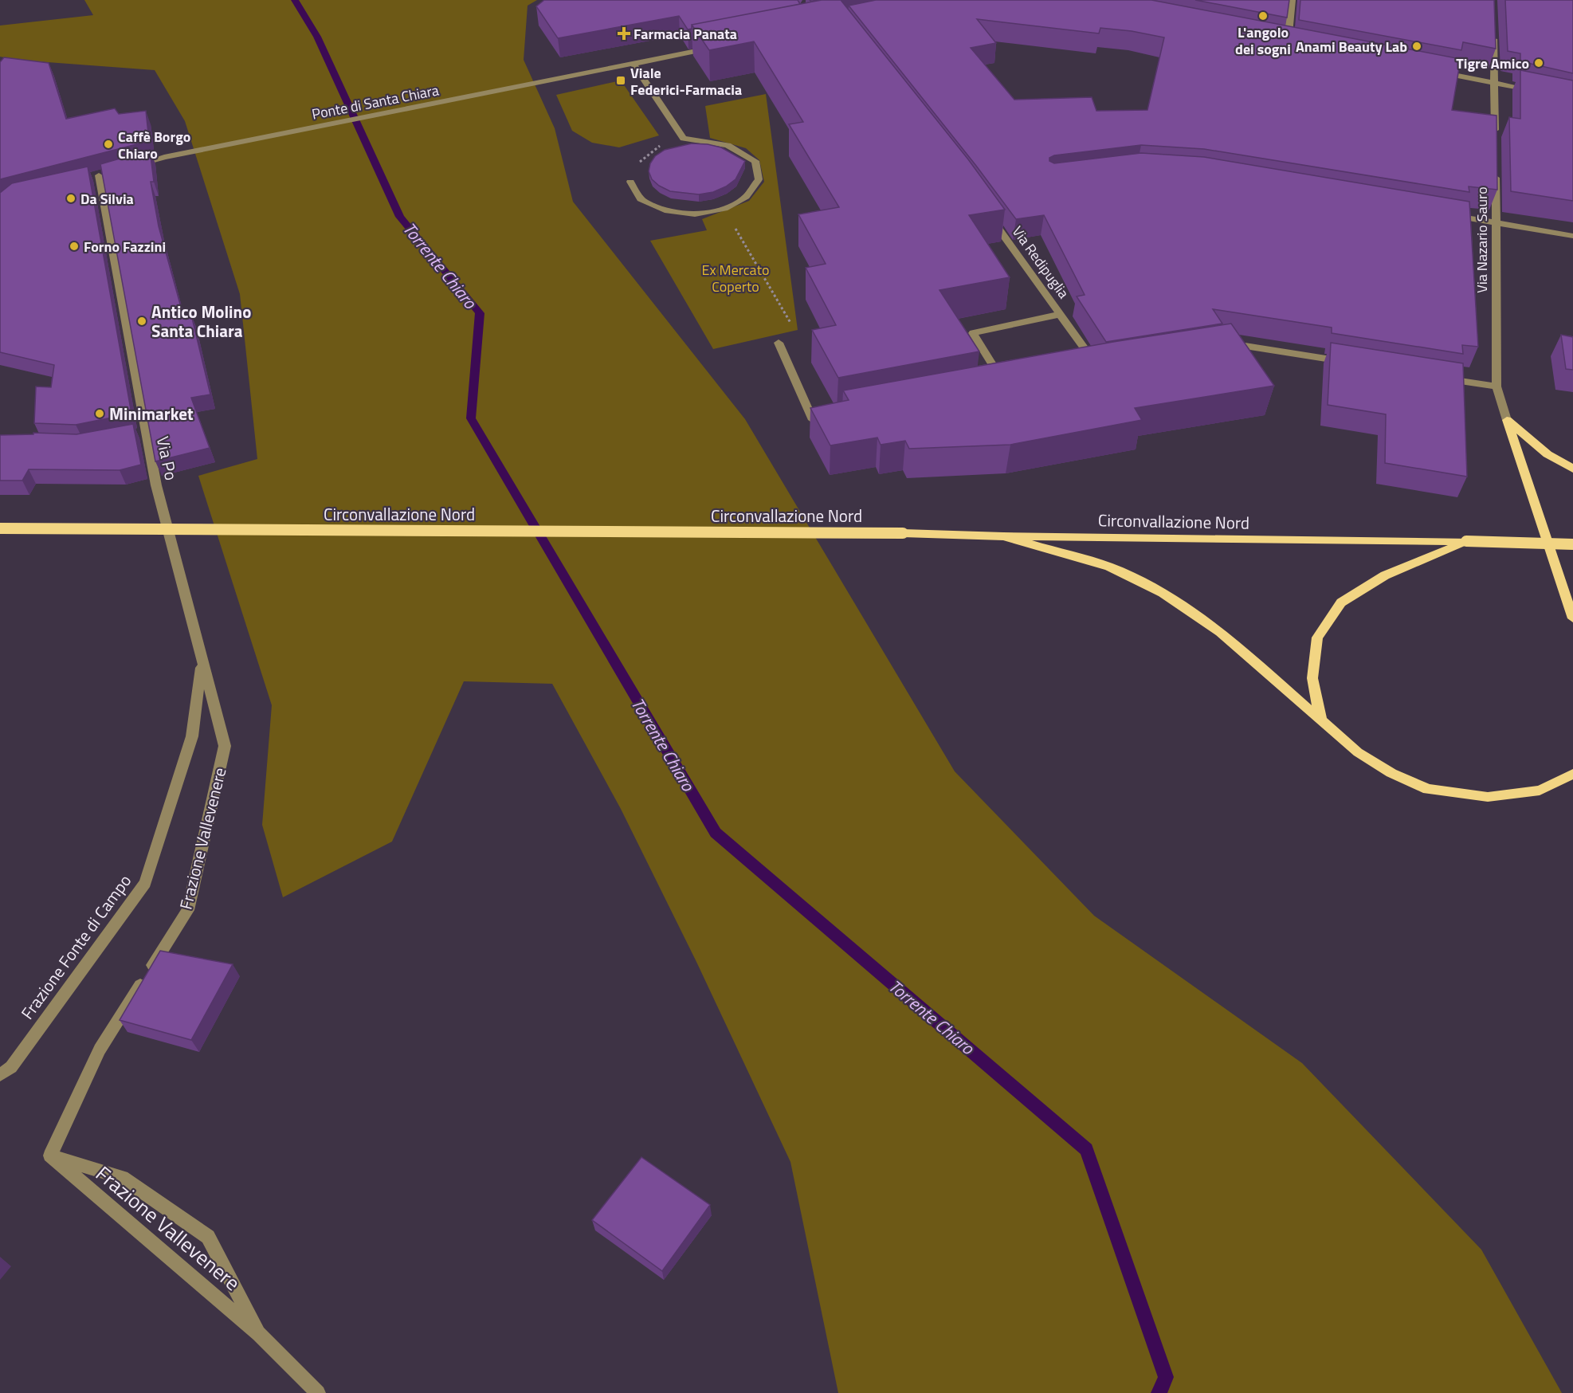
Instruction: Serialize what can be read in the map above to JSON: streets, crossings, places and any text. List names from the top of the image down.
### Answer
{
  "streets": {
    "main road": ["Circonvallazione Nord"],
    "street": [
      "Ponte di Santa Chiara",
      "Via Nazario Sauro",
      "Via Redipuglia",
      "Via Po",
      "Frazione Vallevenere",
      "Frazione Fonte di Campo"
    ]
  },
  "crossings": [
    ["Via Po", "Frazione Vallevenere"],
    ["Via Po", "Frazione Fonte di Campo"],
    ["Frazione Vallevenere", "Frazione Fonte di Campo"]
  ],
  "water": ["Torrente Chiaro"],
  "parks": ["Ex Mercato Coperto"],
  "places": {
    "other": [
      "L'angolo dei sogni",
      "Anami Beauty Lab",
      "Tigre Amico",
      "Caffè Borgo Chiaro",
      "Da Silvia",
      "Forno Fazzini",
      "Antico Molino Santa Chiara",
      "Minimarket"
    ],
    "health": ["Farmacia Panata"],
    "transit": ["Viale Federici-Farmacia"]
  }
}
